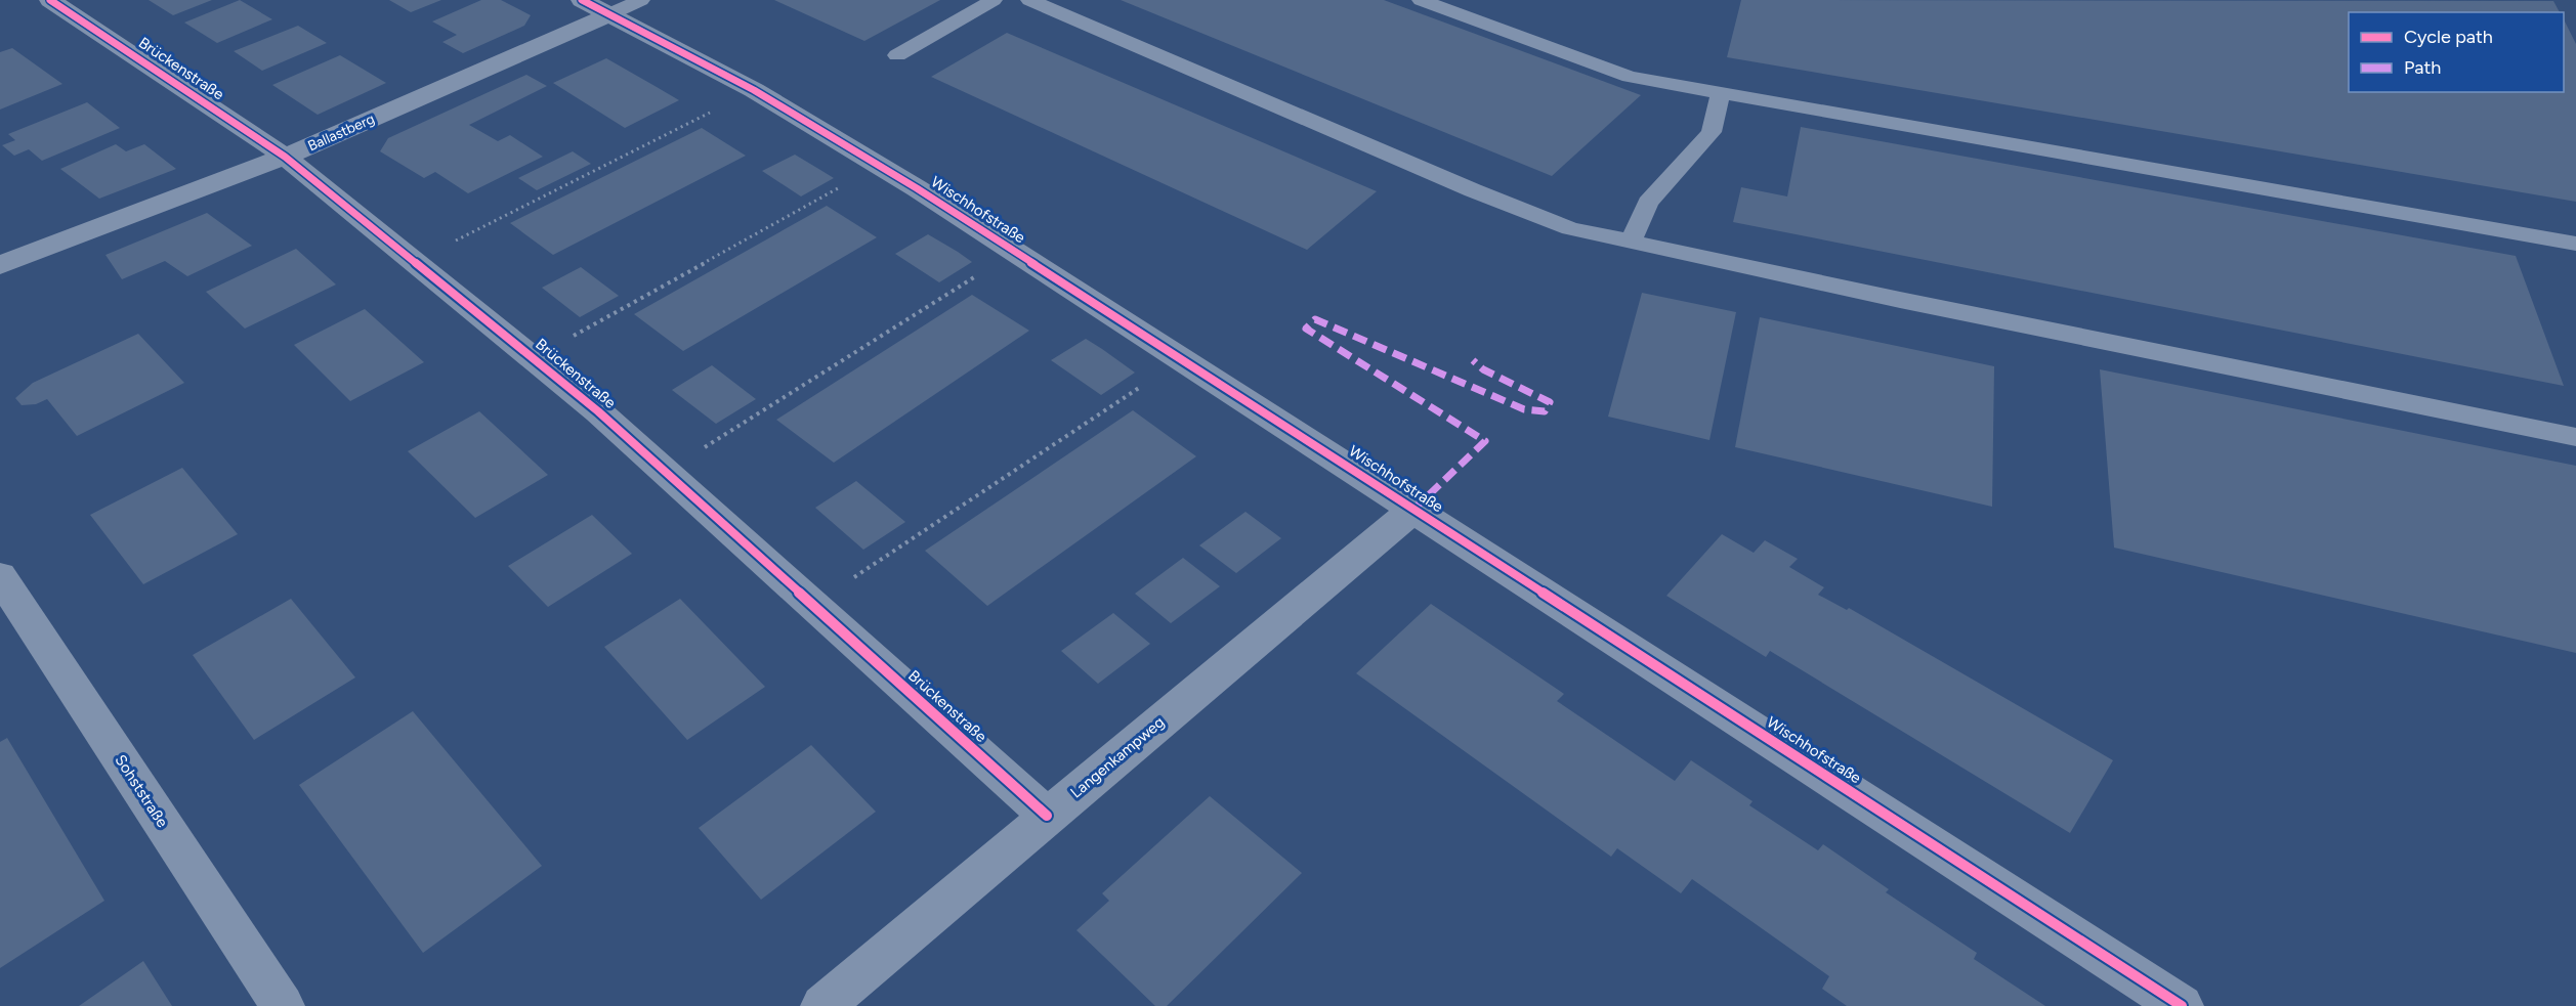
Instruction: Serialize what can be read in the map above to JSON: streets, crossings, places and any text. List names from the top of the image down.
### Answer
{
  "streets": {
    "street": [
      "Brückenstraße",
      "Ballastberg",
      "Wischhofstraße",
      "Langenkampweg",
      "Sohststraße"
    ]
  },
  "crossings": [
    ["Brückenstraße", "Ballastberg"],
    ["Brückenstraße", "Langenkampweg"],
    ["Ballastberg", "Wischhofstraße"],
    ["Wischhofstraße", "Langenkampweg"]
  ],
  "legend": ["Cycle path", "Path"]
}
